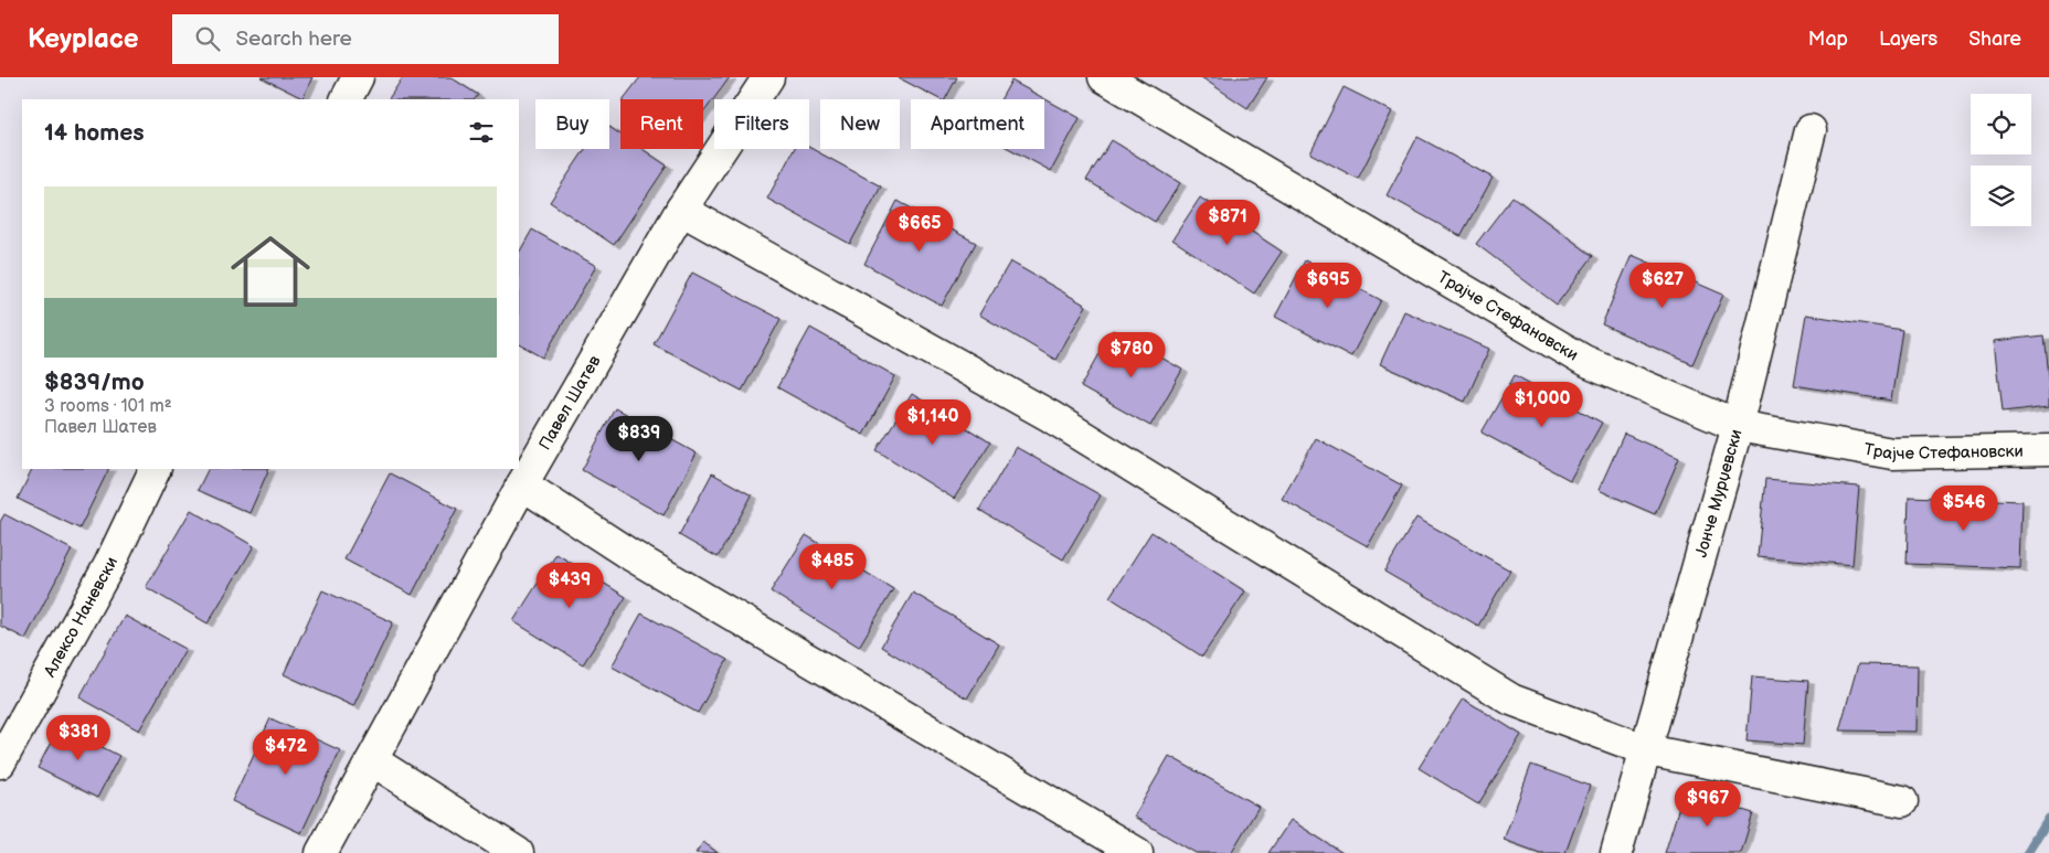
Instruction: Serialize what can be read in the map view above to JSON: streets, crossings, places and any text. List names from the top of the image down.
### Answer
{
  "streets": {
    "street": [
      "Трајче Стефановски",
      "Павел Шатев",
      "Јонче Мурџевски",
      "Алексо Наневски"
    ]
  },
  "crossings": [
    ["Трајче Стефановски", "Јонче Мурџевски"]
  ],
  "page": {
    "header": "Keyplace",
    "search": "Search here",
    "nav": ["Map", "Layers", "Share"],
    "chip": [
      "Buy",
      "Rent",
      "Filters",
      "New",
      "Apartment"
    ],
    "heading": "14 homes",
    "list": [
      {
        "name": "$839/mo",
        "note": "3 rooms · 101 m² · Павел Шатев"
      }
    ],
    "price": [
      "$871",
      "$665",
      "$695",
      "$627",
      "$780",
      "$1,000",
      "$1,140",
      "$839",
      "$546",
      "$485",
      "$439",
      "$381",
      "$472",
      "$967"
    ]
  }
}
